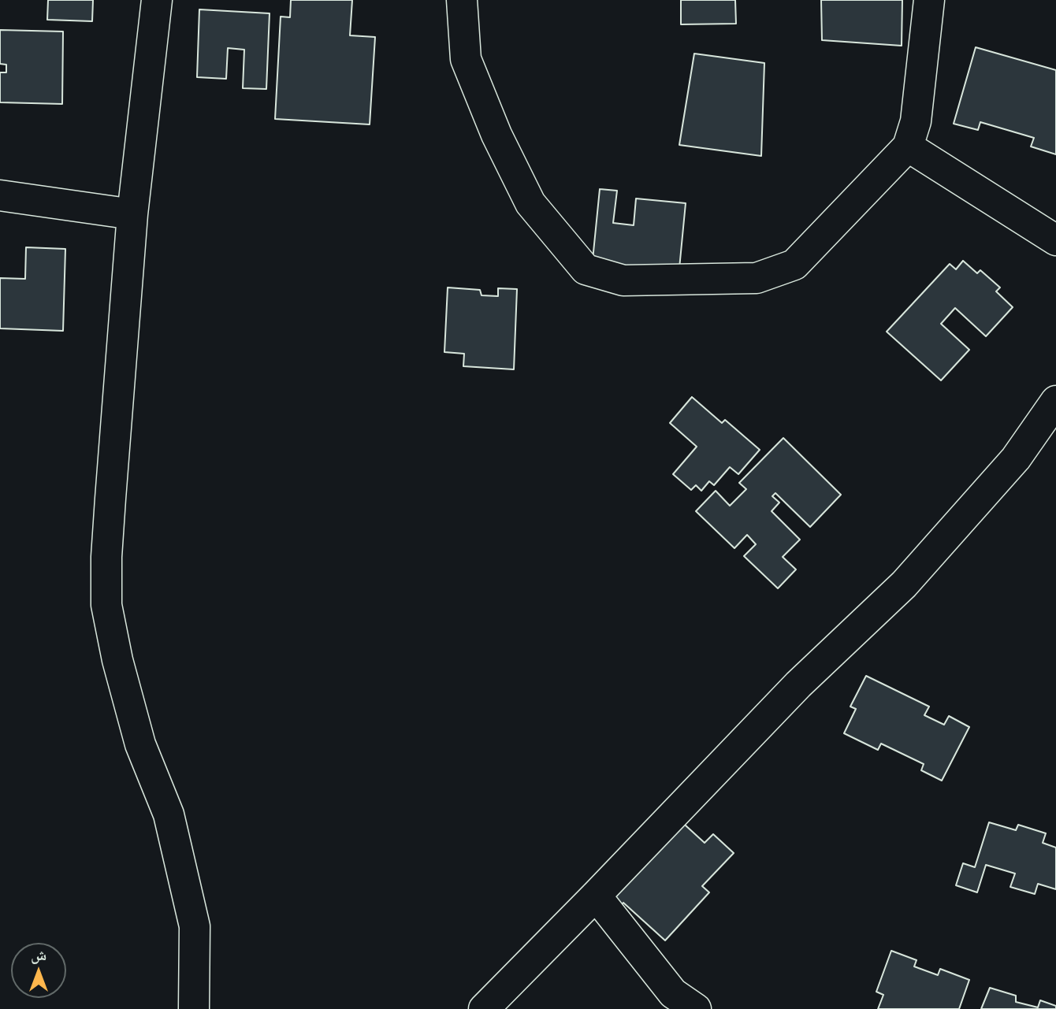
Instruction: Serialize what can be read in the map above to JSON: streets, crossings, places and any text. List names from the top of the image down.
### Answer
{
  "north": "top"
}
